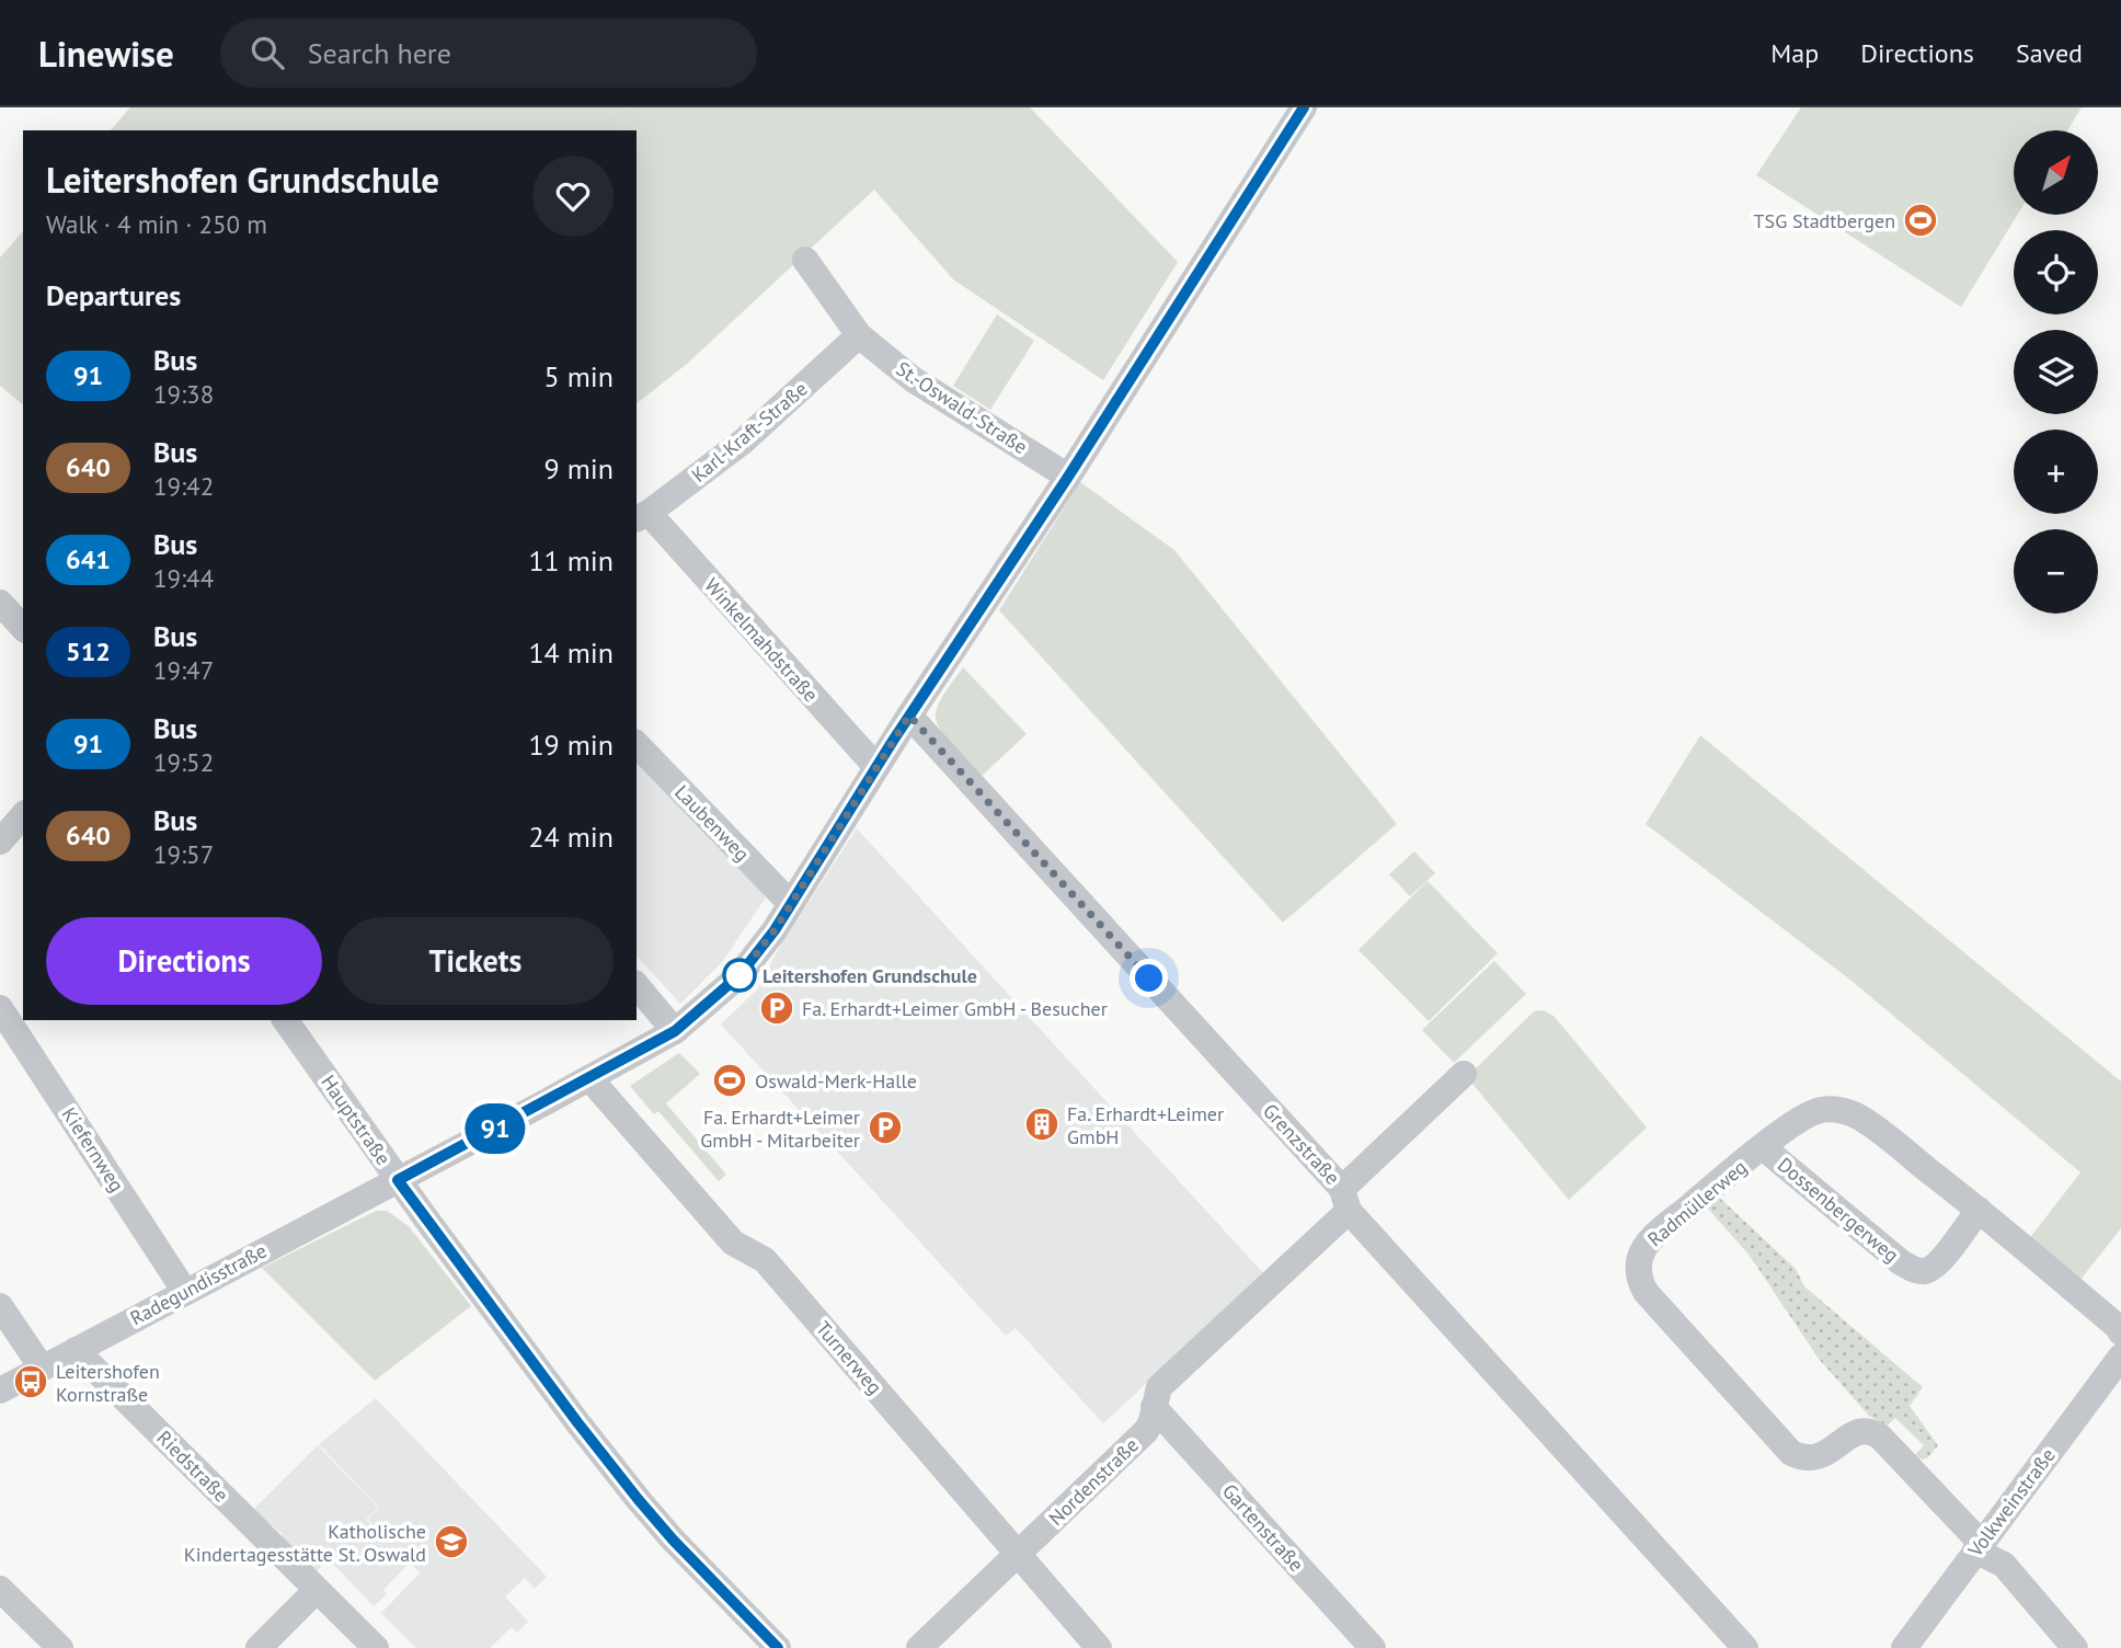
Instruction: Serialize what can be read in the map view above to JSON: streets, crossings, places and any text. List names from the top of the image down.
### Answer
{
  "streets": {
    "street": [
      "St.-Oswald-Straße",
      "Karl-Kraft-Straße",
      "Winkelmahdstraße",
      "Laubenweg",
      "Hauptstraße",
      "Grenzstraße",
      "Kiefernweg",
      "Radmüllerweg",
      "Dossenbergerweg",
      "Radegundisstraße",
      "Turnerweg",
      "Riedstraße",
      "Nordenstraße",
      "Volkweinstraße",
      "Gartenstraße"
    ]
  },
  "crossings": [
    ["St.-Oswald-Straße", "Karl-Kraft-Straße"],
    ["St.-Oswald-Straße", "Radegundisstraße"],
    ["Karl-Kraft-Straße", "Winkelmahdstraße"],
    ["Winkelmahdstraße", "Radegundisstraße"],
    ["Laubenweg", "Radegundisstraße"],
    ["Hauptstraße", "Radegundisstraße"],
    ["Grenzstraße", "Radegundisstraße"],
    ["Grenzstraße", "Nordenstraße"],
    ["Kiefernweg", "Radegundisstraße"],
    ["Radmüllerweg", "Dossenbergerweg"],
    ["Radmüllerweg", "Volkweinstraße"],
    ["Radegundisstraße", "Turnerweg"],
    ["Radegundisstraße", "Riedstraße"],
    ["Turnerweg", "Nordenstraße"],
    ["Nordenstraße", "Gartenstraße"]
  ],
  "places": {
    "sports": ["TSG Stadtbergen", "Oswald-Merk-Halle"],
    "other": ["Leitershofen Grundschule"],
    "parking": ["Fa. Erhardt+Leimer GmbH - Besucher", "Fa. Erhardt+Leimer GmbH - Mitarbeiter"],
    "building": ["Fa. Erhardt+Leimer GmbH"],
    "bus stop": ["Leitershofen Kornstraße"],
    "school or university": ["Katholische Kindertagesstätte St. Oswald"]
  },
  "lines": ["bus line 91"],
  "north": "top right",
  "page": {
    "header": "Linewise",
    "search": "Search here",
    "nav": ["Map", "Directions", "Saved"],
    "on_map": "91",
    "map_buttons": ["+", "−"],
    "heading": [
      ["Leitershofen Grundschule", "Walk · 4 min · 250 m"],
      "Departures"
    ],
    "list": [
      {
        "mark": "91",
        "name": "Bus",
        "note": "19:38",
        "value": "5 min"
      },
      {
        "mark": "640",
        "name": "Bus",
        "note": "19:42",
        "value": "9 min"
      },
      {
        "mark": "641",
        "name": "Bus",
        "note": "19:44",
        "value": "11 min"
      },
      {
        "mark": "512",
        "name": "Bus",
        "note": "19:47",
        "value": "14 min"
      },
      {
        "mark": "91",
        "name": "Bus",
        "note": "19:52",
        "value": "19 min"
      },
      {
        "mark": "640",
        "name": "Bus",
        "note": "19:57",
        "value": "24 min"
      }
    ],
    "buttons": ["Directions", "Tickets"]
  }
}
